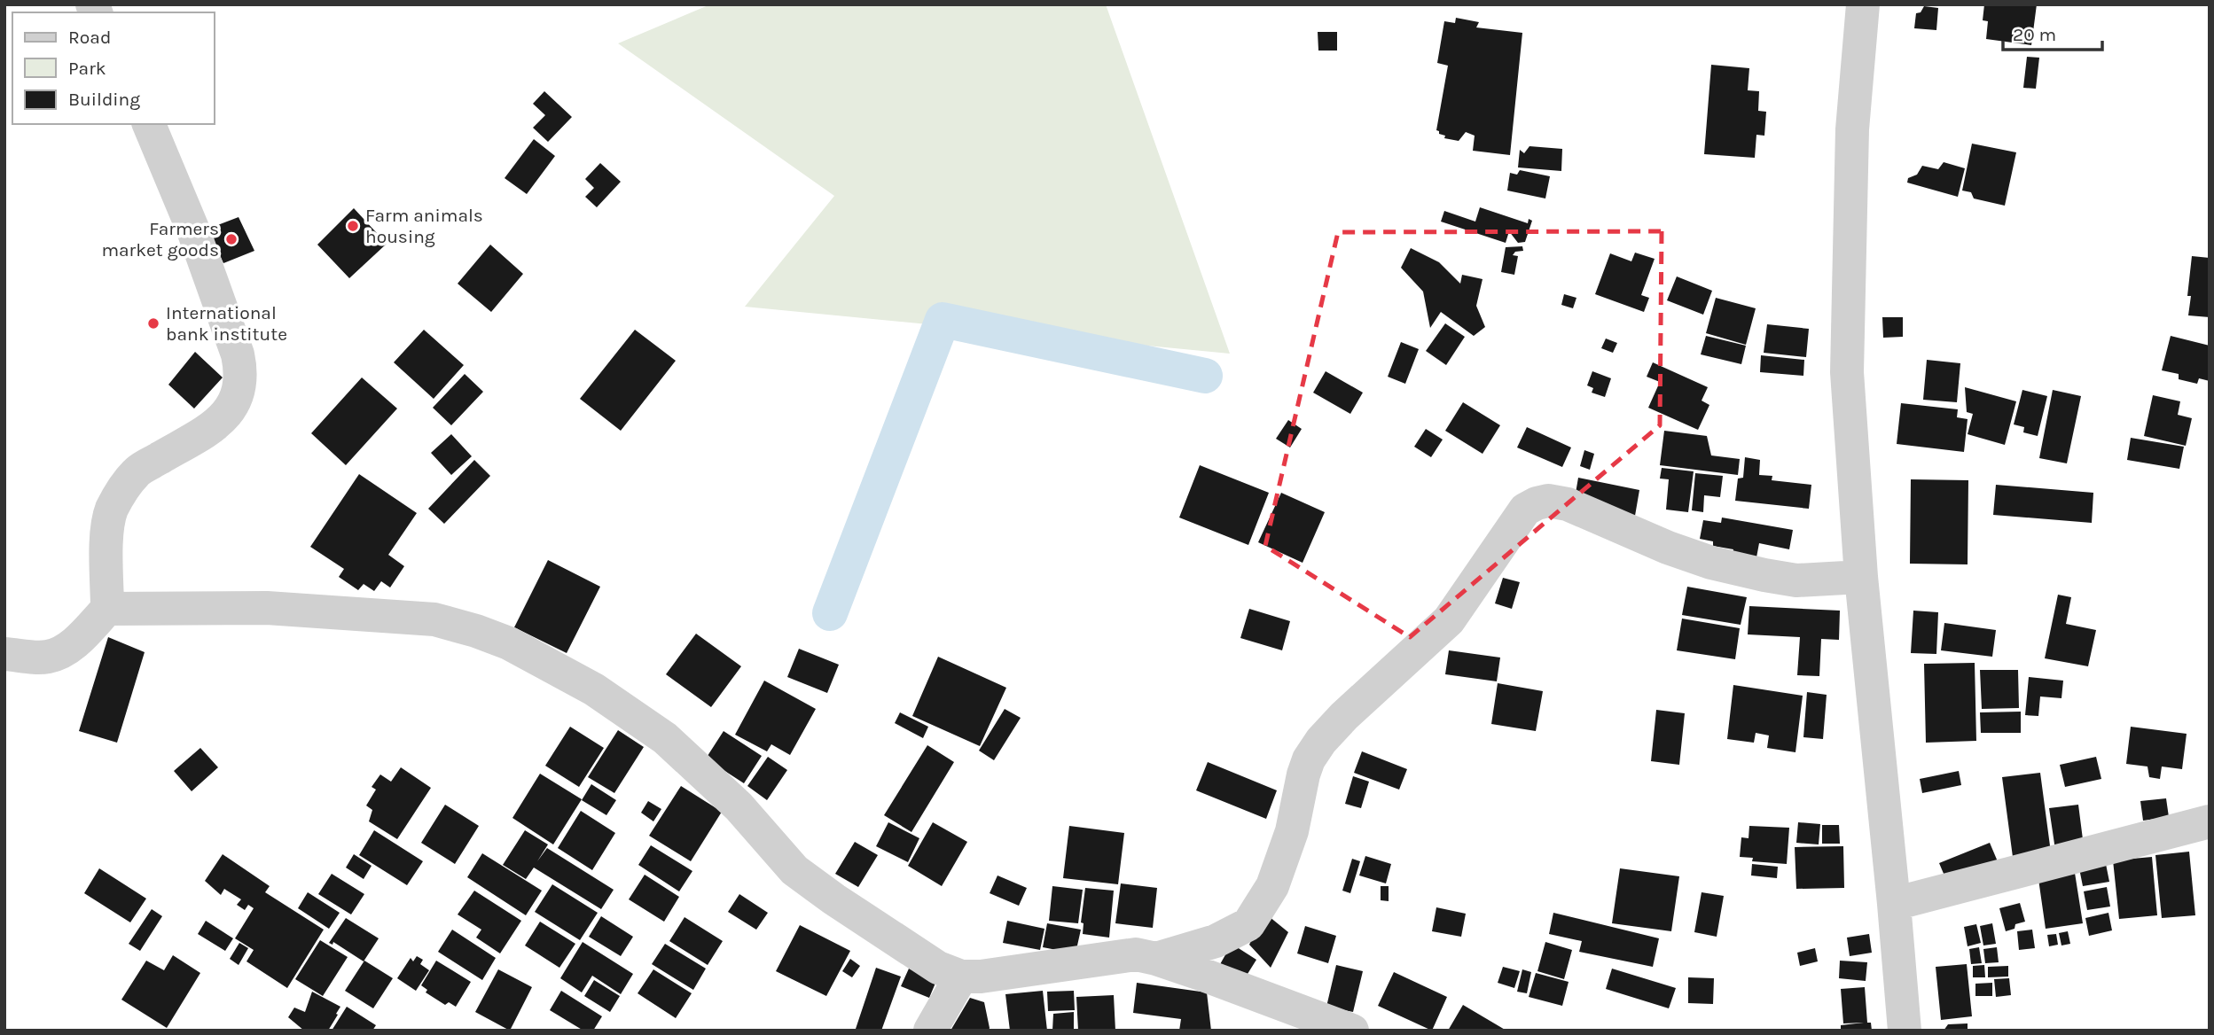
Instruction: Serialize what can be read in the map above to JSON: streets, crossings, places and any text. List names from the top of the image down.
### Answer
{
  "places": ["Farm animals housing", "Farmers market goods", "International bank institute"],
  "legend": ["Road", "Park", "Building"],
  "scale_bar": "20 m"
}
